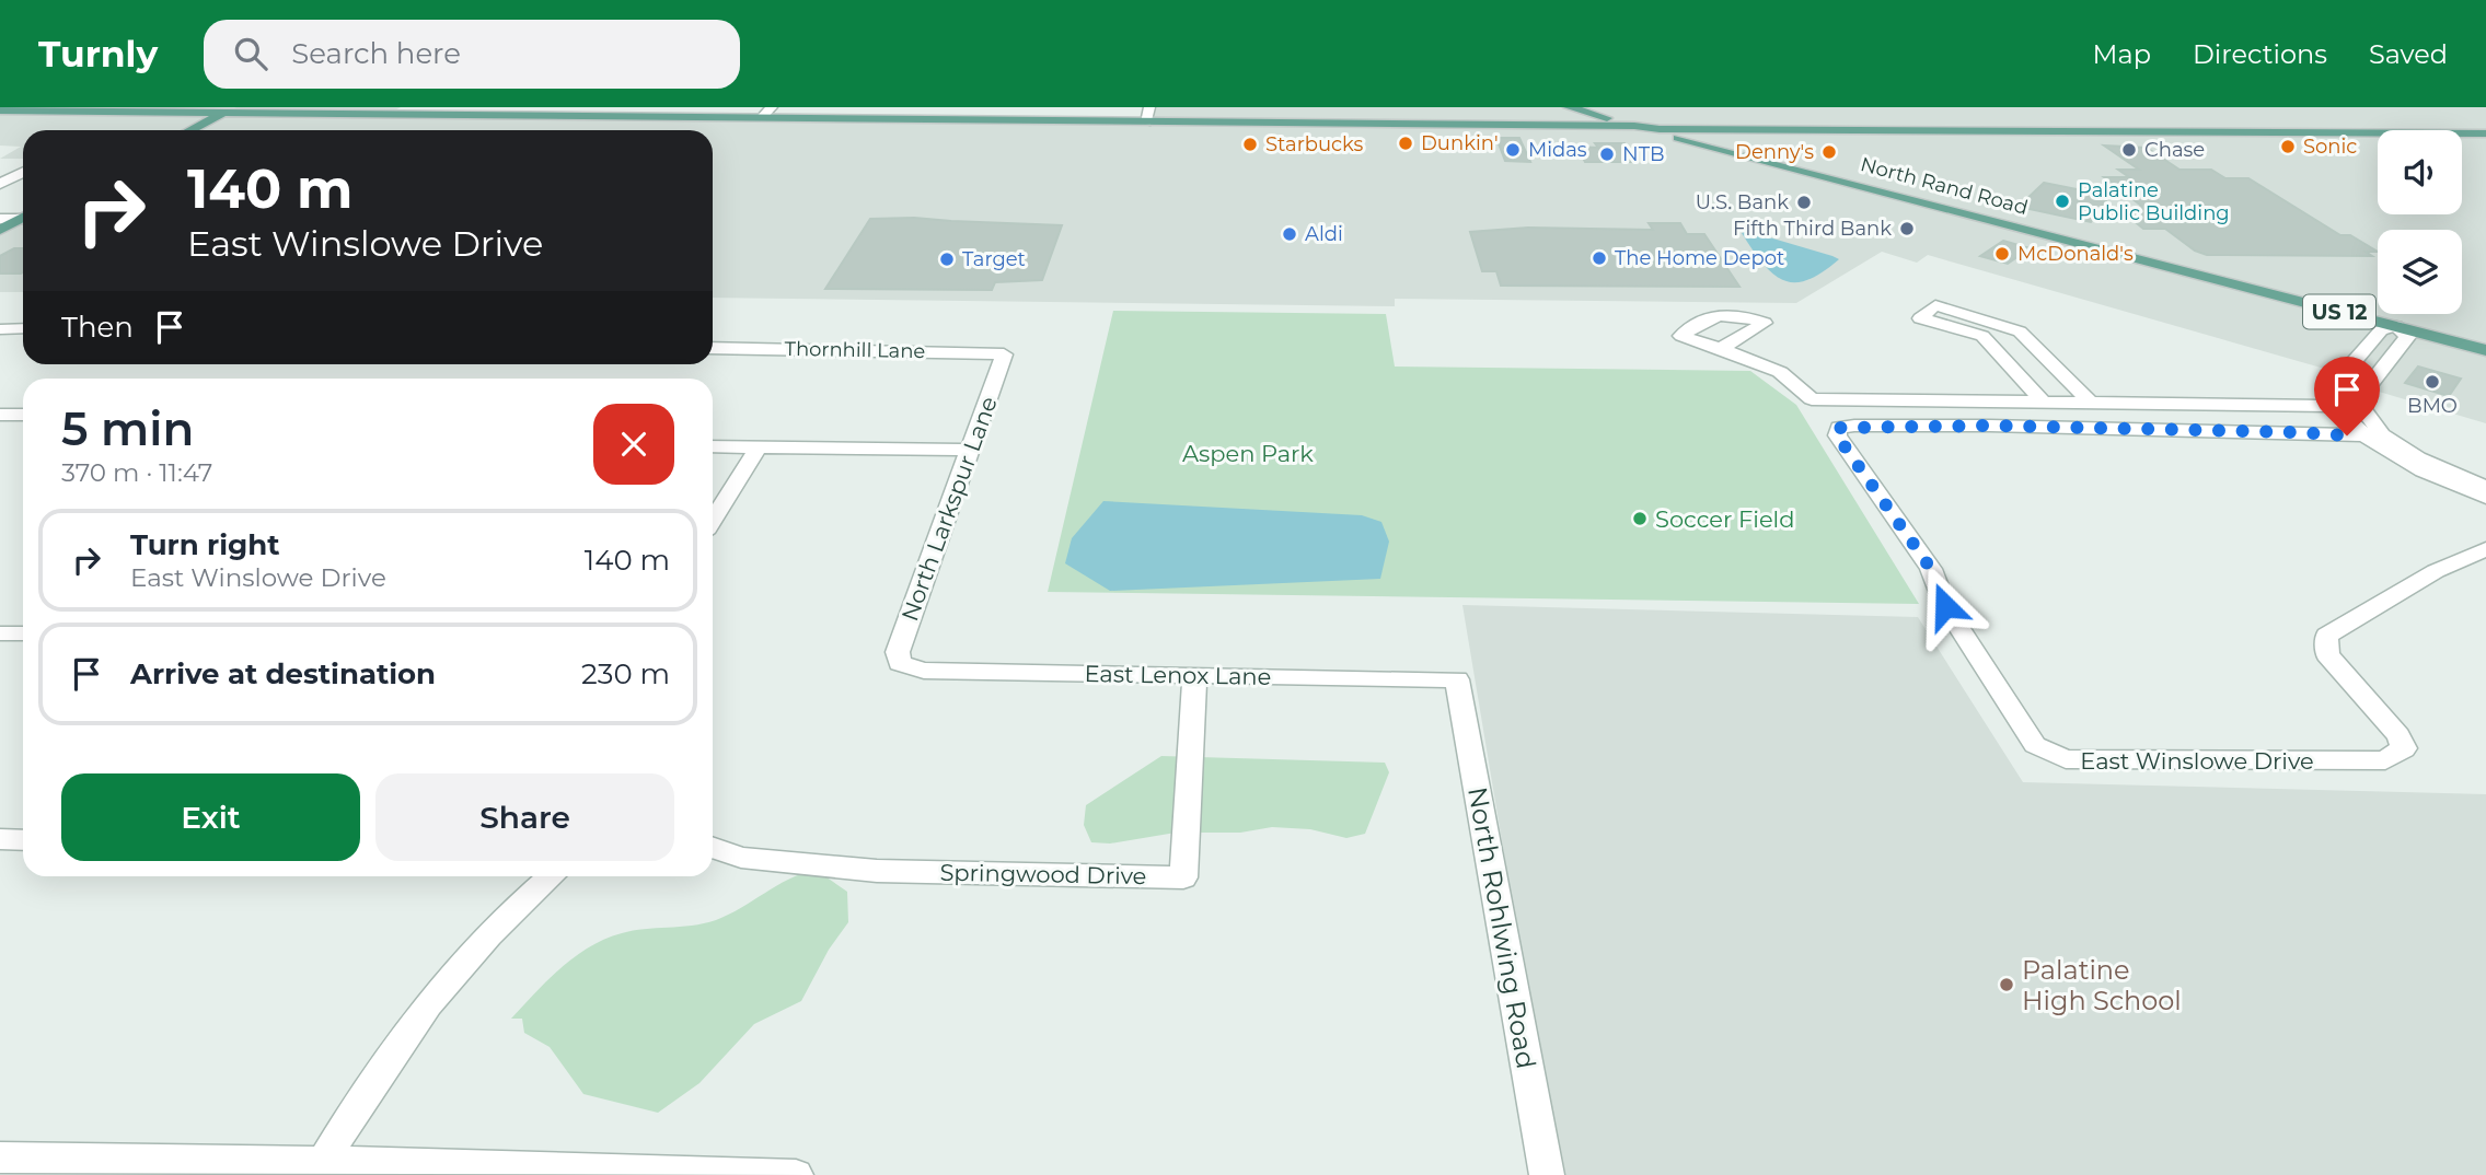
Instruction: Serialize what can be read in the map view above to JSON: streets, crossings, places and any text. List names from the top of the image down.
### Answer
{
  "streets": {
    "main road": ["North Rand Road", "US 12"],
    "street": [
      "Thornhill Lane",
      "North Larkspur Lane",
      "East Lenox Lane",
      "East Winslowe Drive",
      "Springwood Drive",
      "North Rohlwing Road"
    ]
  },
  "crossings": [
    ["Thornhill Lane", "North Larkspur Lane"],
    ["North Larkspur Lane", "East Lenox Lane"],
    ["East Lenox Lane", "Springwood Drive"],
    ["East Lenox Lane", "North Rohlwing Road"]
  ],
  "parks": ["Aspen Park"],
  "places": [
    "Dunkin'",
    "Starbucks",
    "Sonic",
    "Midas",
    "Chase",
    "Denny's",
    "NTB",
    "Palatine Public Building",
    "U.S. Bank",
    "Fifth Third Bank",
    "Aldi",
    "McDonald's",
    "The Home Depot",
    "Target",
    "BMO",
    "Soccer Field",
    "Palatine High School"
  ],
  "page": {
    "header": "Turnly",
    "search": "Search here",
    "nav": ["Map", "Directions", "Saved"],
    "turn": ["140 m", "East Winslowe Drive"],
    "then": "Then",
    "heading": ["5 min", "370 m · 11:47"],
    "list": [
      {
        "name": "Turn right",
        "note": "East Winslowe Drive",
        "value": "140 m"
      },
      {
        "name": "Arrive at destination",
        "value": "230 m"
      }
    ],
    "buttons": ["Exit", "Share"]
  }
}
